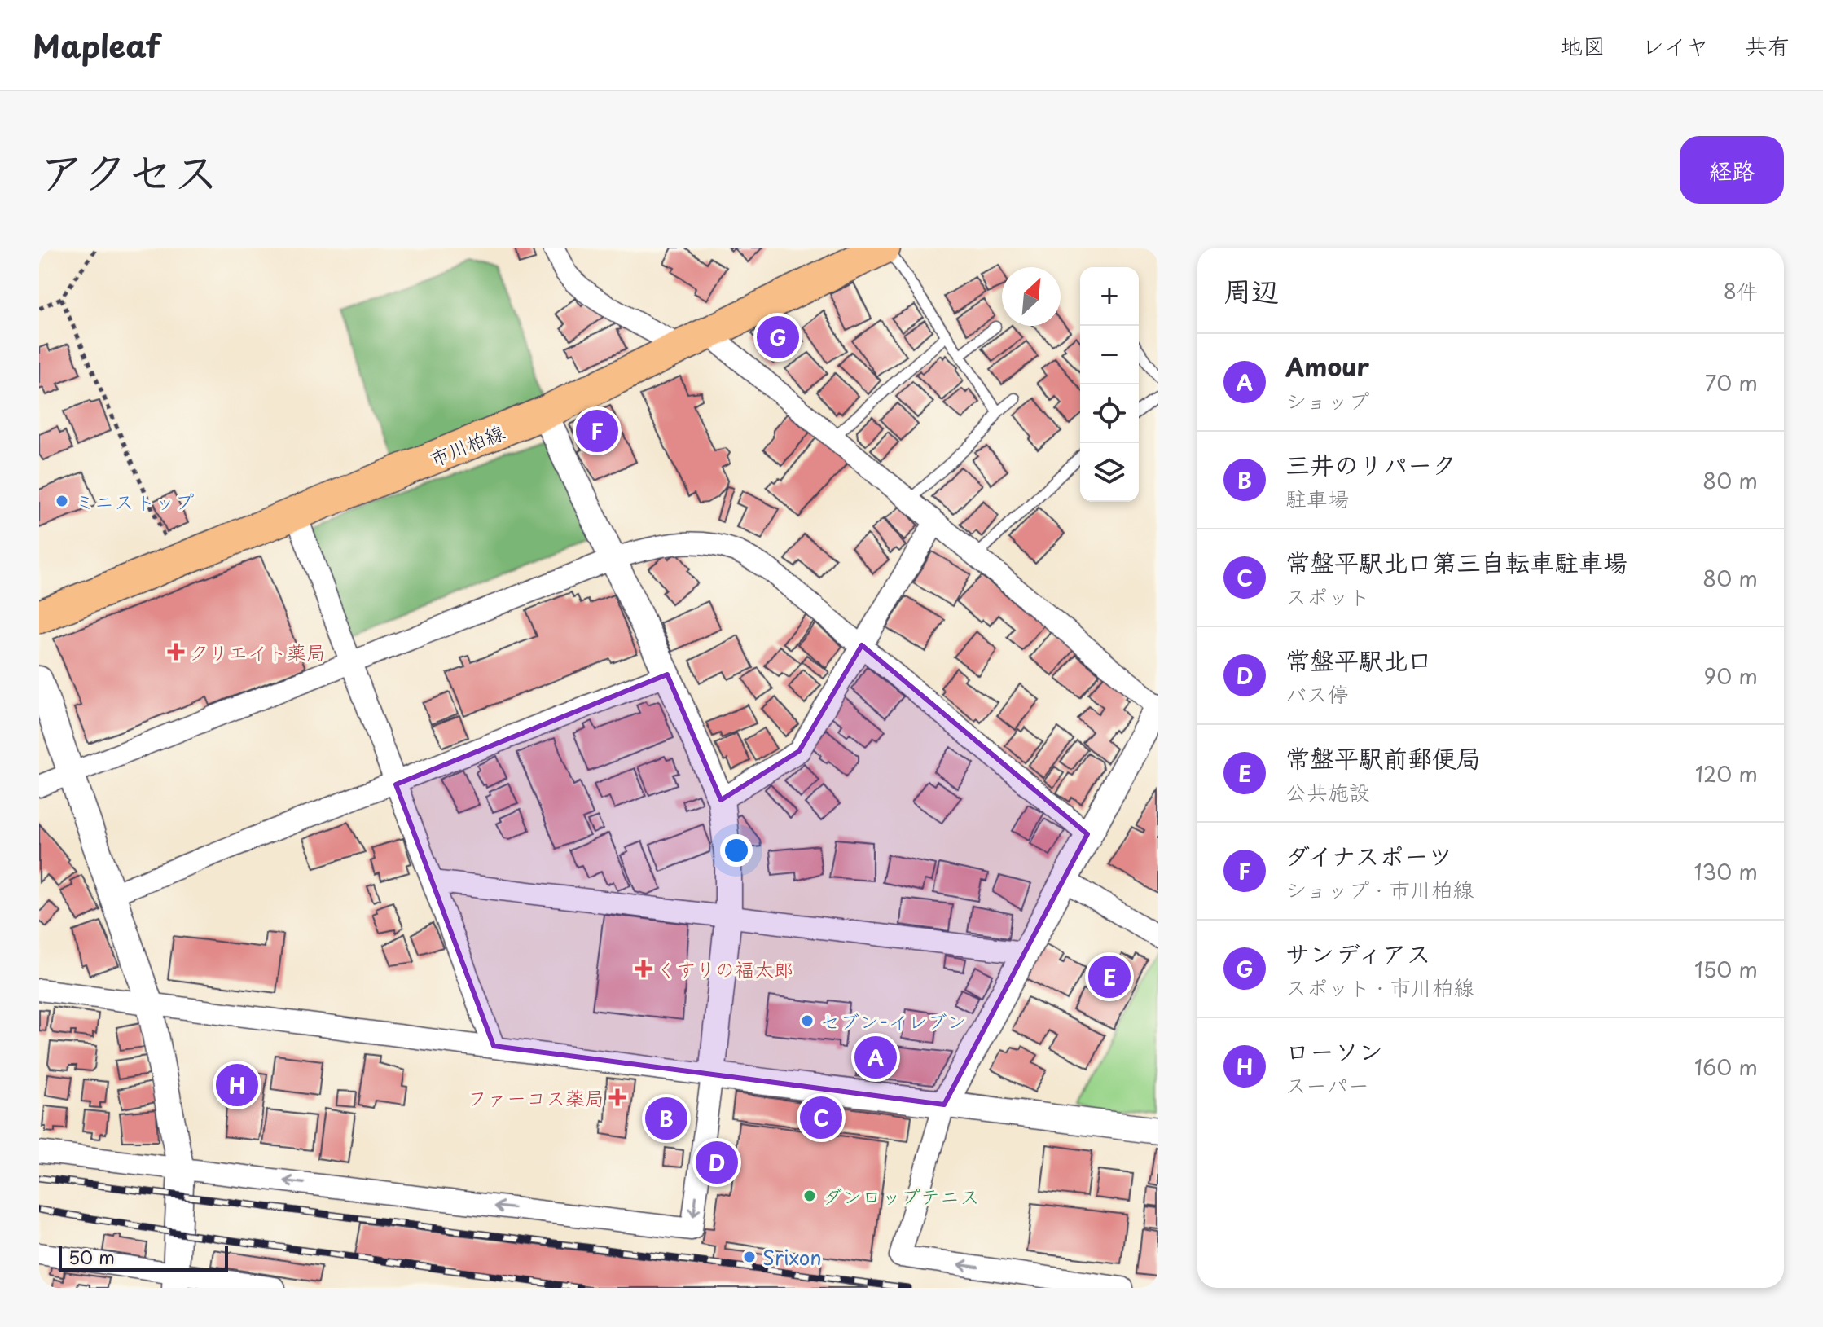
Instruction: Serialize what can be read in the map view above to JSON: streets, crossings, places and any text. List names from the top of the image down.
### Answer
{
  "streets": {
    "main road": ["市川柏線"]
  },
  "places": {
    "other": [
      "ミニストップ",
      "セブン-イレブン",
      "ダンロップテニス",
      "Srixon"
    ],
    "health": ["クリエイト薬局", "くすりの福太郎", "ファーコス薬局"]
  },
  "scale_bar": "50 m",
  "north": "top right",
  "page": {
    "header": "Mapleaf",
    "nav": ["地図", "レイヤ", "共有"],
    "title": "アクセス",
    "buttons": "経路",
    "heading": ["周辺", "8件"],
    "map_buttons": ["+", "−"],
    "pins": [
      "G",
      "F",
      "E",
      "A",
      "H",
      "C",
      "B",
      "D"
    ],
    "list": [
      {
        "mark": "A",
        "name": "Amour",
        "note": "ショップ",
        "value": "70 m"
      },
      {
        "mark": "B",
        "name": "三井のリパーク",
        "note": "駐車場",
        "value": "80 m"
      },
      {
        "mark": "C",
        "name": "常盤平駅北口第三自転車駐車場",
        "note": "スポット",
        "value": "80 m"
      },
      {
        "mark": "D",
        "name": "常盤平駅北口",
        "note": "バス停",
        "value": "90 m"
      },
      {
        "mark": "E",
        "name": "常盤平駅前郵便局",
        "note": "公共施設",
        "value": "120 m"
      },
      {
        "mark": "F",
        "name": "ダイナスポーツ",
        "note": "ショップ · 市川柏線",
        "value": "130 m"
      },
      {
        "mark": "G",
        "name": "サンディアス",
        "note": "スポット · 市川柏線",
        "value": "150 m"
      },
      {
        "mark": "H",
        "name": "ローソン",
        "note": "スーパー",
        "value": "160 m"
      }
    ],
    "scale": "50 m"
  }
}
